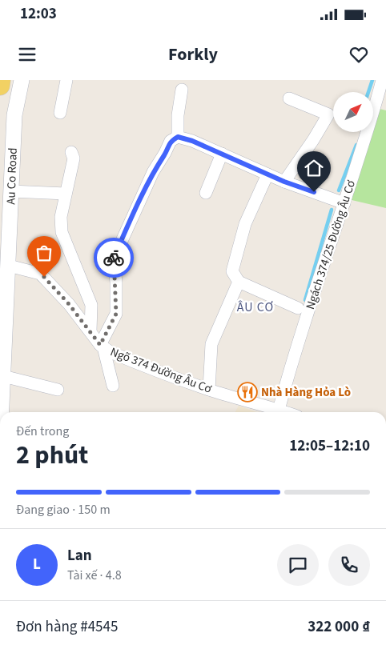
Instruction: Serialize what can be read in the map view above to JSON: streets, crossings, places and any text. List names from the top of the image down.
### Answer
{
  "streets": {
    "street": ["Au Co Road", "Ngách 374/25 Đường Âu Cơ", "Ngõ 374 Đường Âu Cơ"]
  },
  "crossings": [
    ["Au Co Road", "Ngõ 374 Đường Âu Cơ"],
    ["Ngách 374/25 Đường Âu Cơ", "Ngõ 374 Đường Âu Cơ"]
  ],
  "districts": ["ÂU CƠ"],
  "places": {
    "restaurant": ["Nhà Hàng Hỏa Lò"]
  },
  "north": "top right",
  "page": {
    "status": "12:03",
    "header": "Forkly",
    "heading": ["2 phút", "Đến trong", "12:05–12:10"],
    "panel": [
      "Lan",
      "Tài xế · 4.8",
      "Đơn hàng #4545",
      "322 000 ₫"
    ],
    "bar": "Đang giao · 150 m",
    "round": "L"
  }
}
